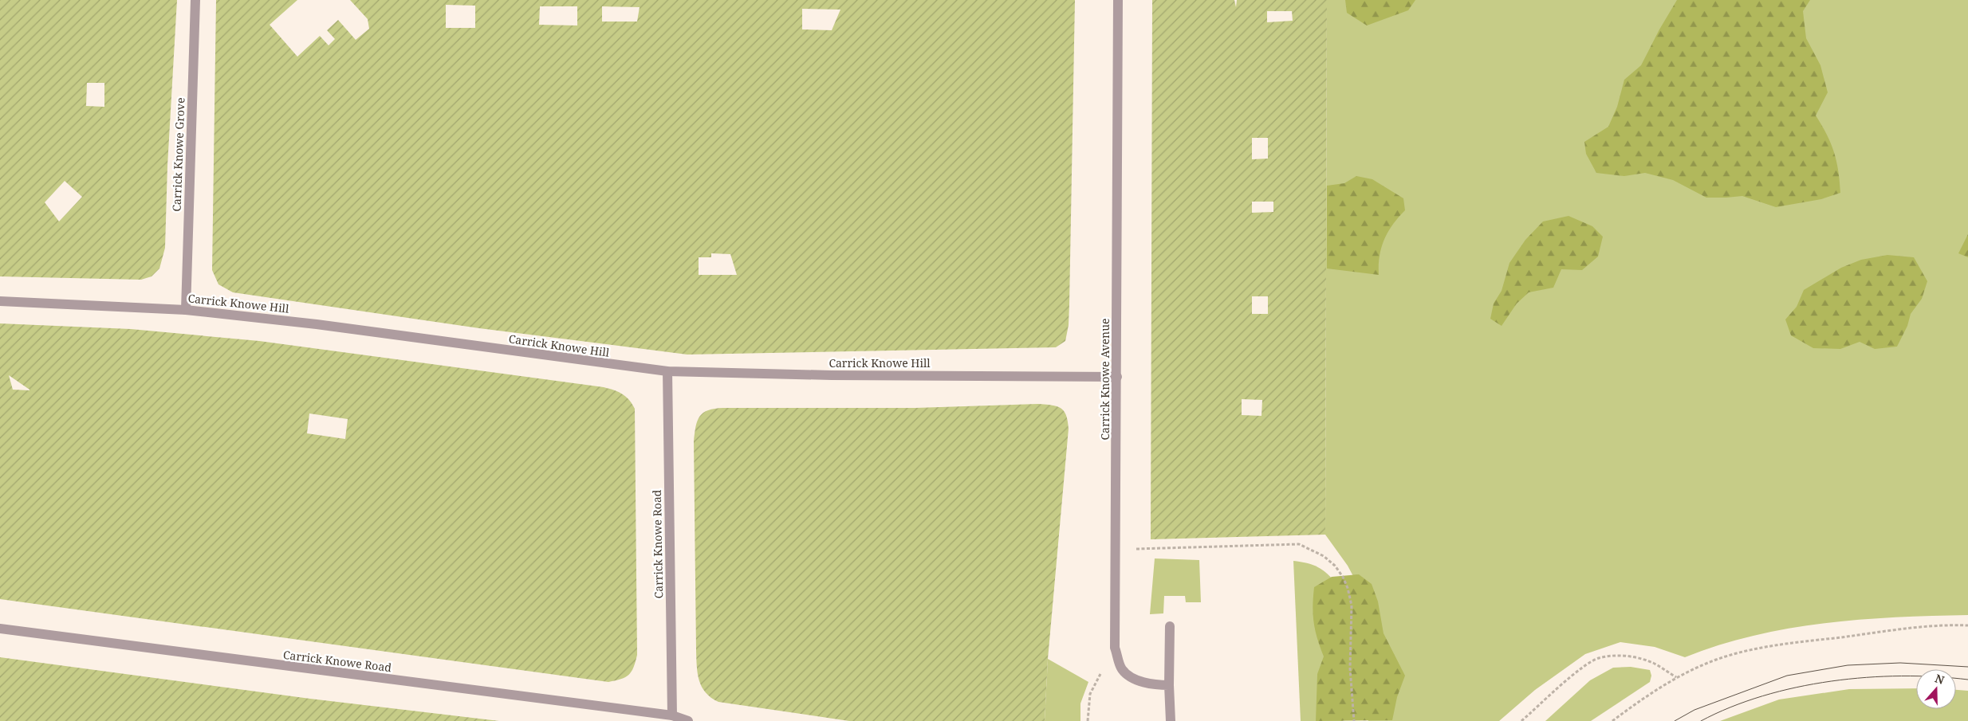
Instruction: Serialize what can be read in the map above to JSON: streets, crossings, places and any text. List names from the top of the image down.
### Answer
{
  "streets": {
    "street": [
      "Carrick Knowe Grove",
      "Carrick Knowe Hill",
      "Carrick Knowe Avenue",
      "Carrick Knowe Road"
    ]
  },
  "crossings": [
    ["Carrick Knowe Grove", "Carrick Knowe Hill"],
    ["Carrick Knowe Hill", "Carrick Knowe Avenue"],
    ["Carrick Knowe Hill", "Carrick Knowe Road"]
  ],
  "north": "top"
}
